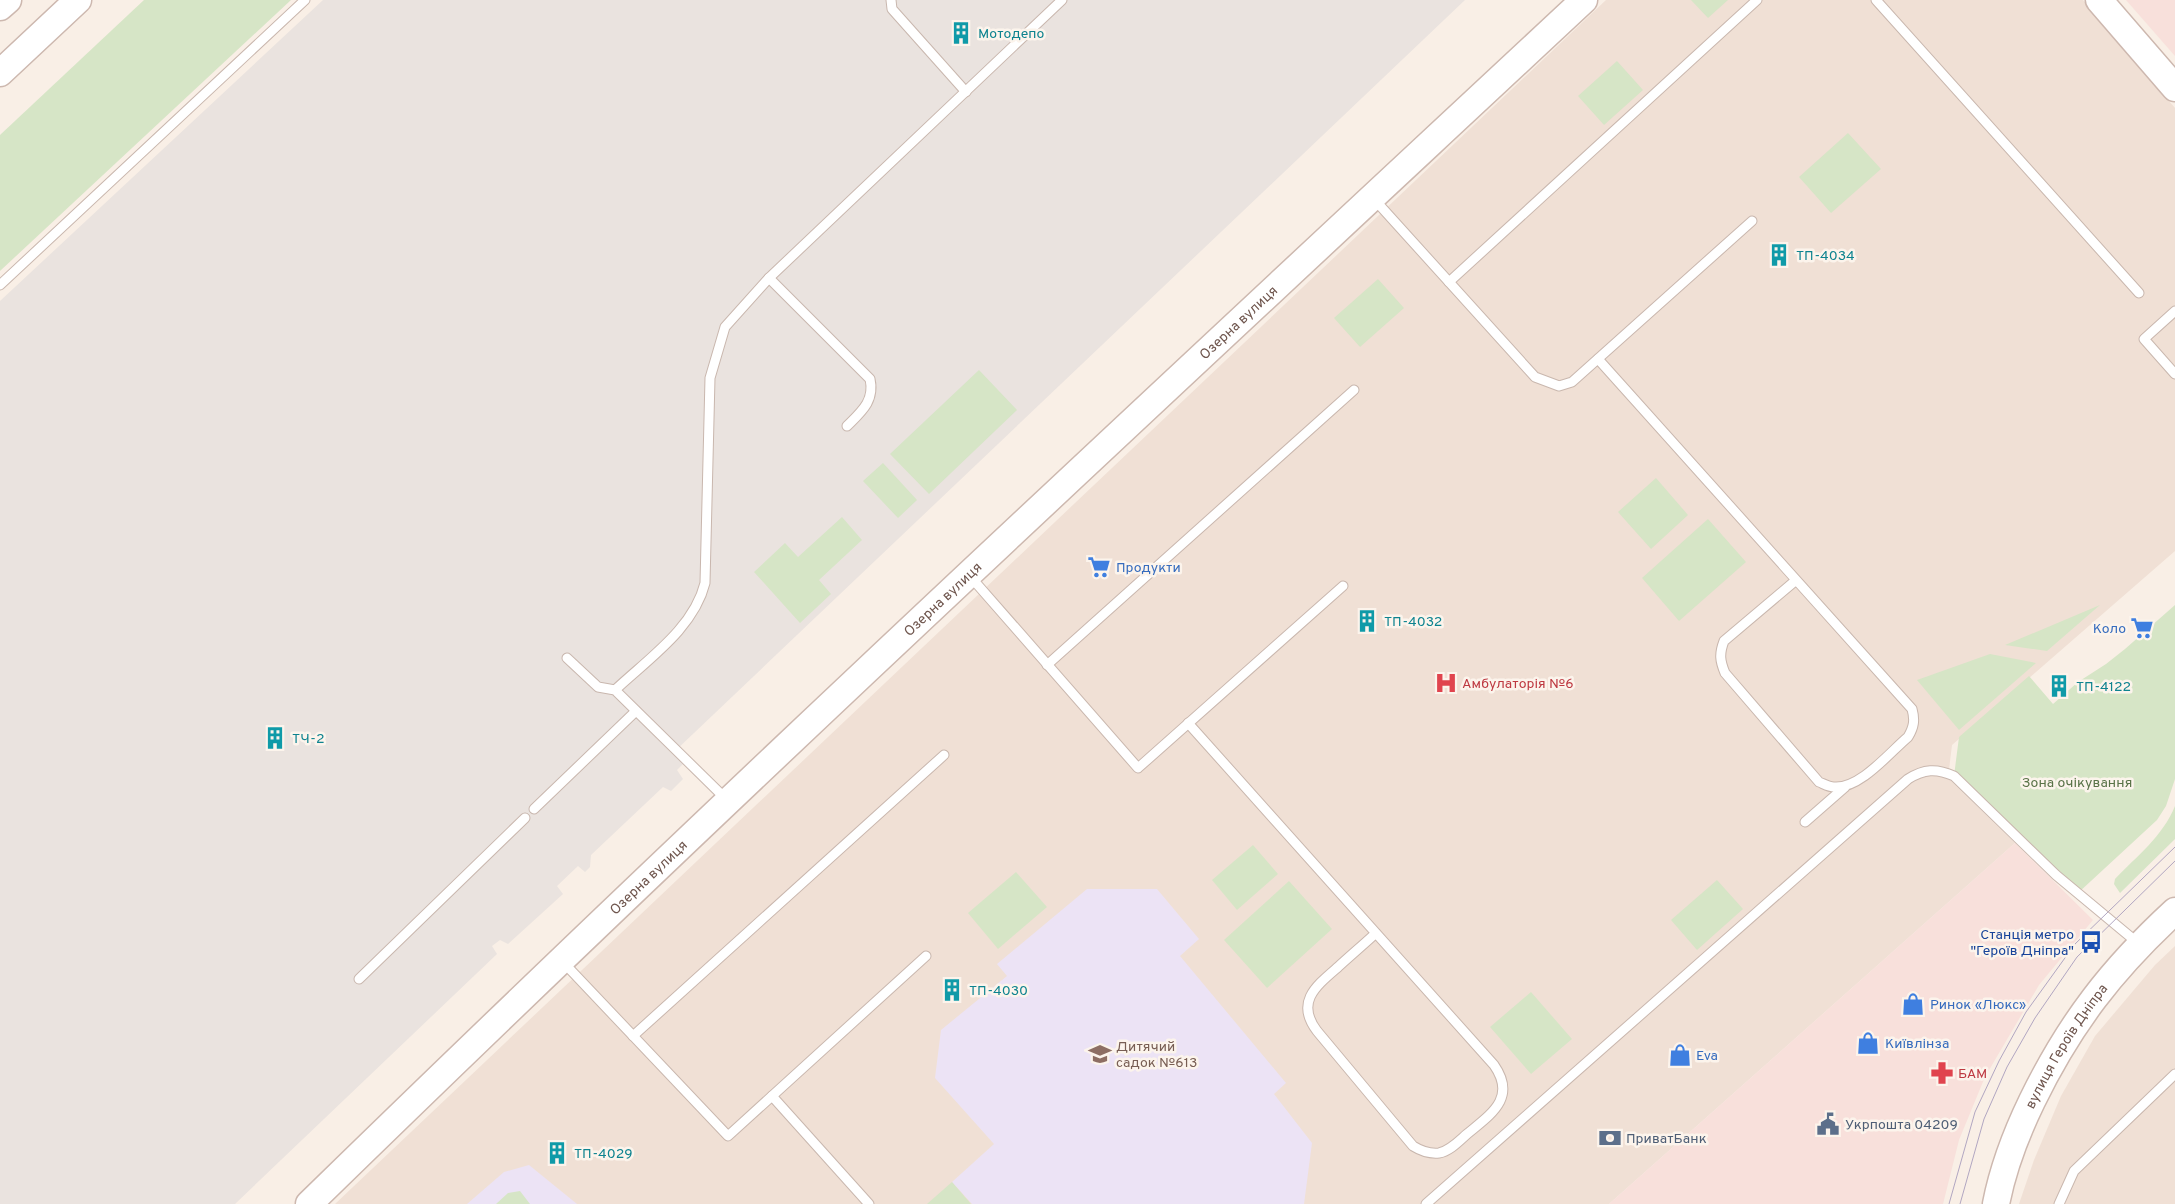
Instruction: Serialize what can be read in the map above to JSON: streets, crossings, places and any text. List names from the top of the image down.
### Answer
{
  "streets": {
    "street": ["Озерна вулиця", "вулиця Героїв Дніпра"]
  },
  "parks": ["Зона очікування"],
  "places": {
    "building": [
      "Мотодепо",
      "ТП-4034",
      "ТП-4032",
      "ТП-4122",
      "ТЧ-2",
      "ТП-4030",
      "ТП-4029"
    ],
    "supermarket": ["Продукти", "Коло"],
    "hospital": ["Амбулаторія №6"],
    "bus stop": ["Станція метро \"Героїв Дніпра\""],
    "shop": ["Ринок «Люкс»", "Київлінза", "Eva"],
    "school or university": ["Дитячий садок №613"],
    "pharmacy": ["БАМ"],
    "public building": ["Укрпошта 04209"],
    "bank": ["ПриватБанк"]
  }
}
